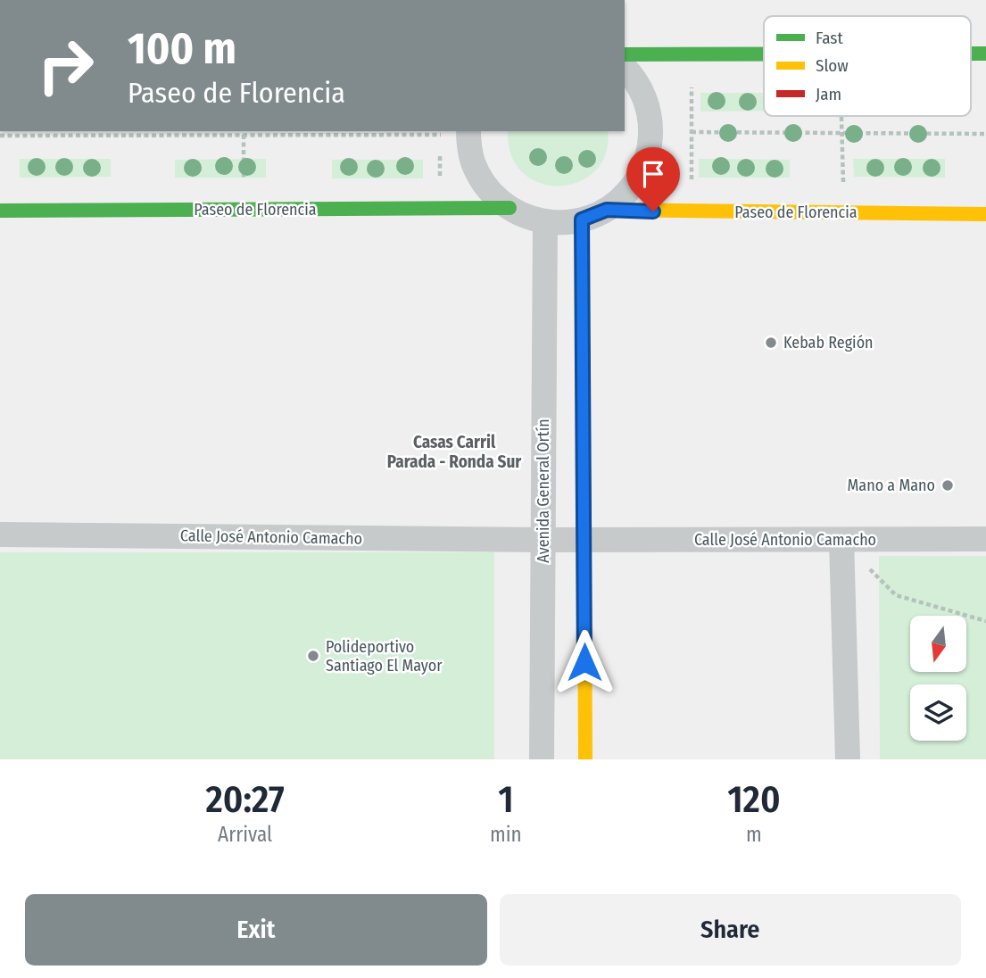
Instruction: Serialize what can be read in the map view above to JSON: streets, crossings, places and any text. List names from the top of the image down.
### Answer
{
  "streets": {
    "street": ["Paseo de Florencia", "Avenida General Ortín", "Calle José Antonio Camacho"]
  },
  "crossings": [
    ["Avenida General Ortín", "Calle José Antonio Camacho"]
  ],
  "districts": ["Casas Carril Parada - Ronda Sur"],
  "places": ["Kebab Región", "Mano a Mano", "Polideportivo Santiago El Mayor"],
  "legend": ["Fast", "Slow", "Jam"],
  "north": "bottom",
  "page": {
    "turn": ["100 m", "Paseo de Florencia"],
    "eta": [
      "20:27",
      "Arrival",
      "1",
      "min",
      "120",
      "m"
    ],
    "buttons": ["Exit", "Share"]
  }
}
